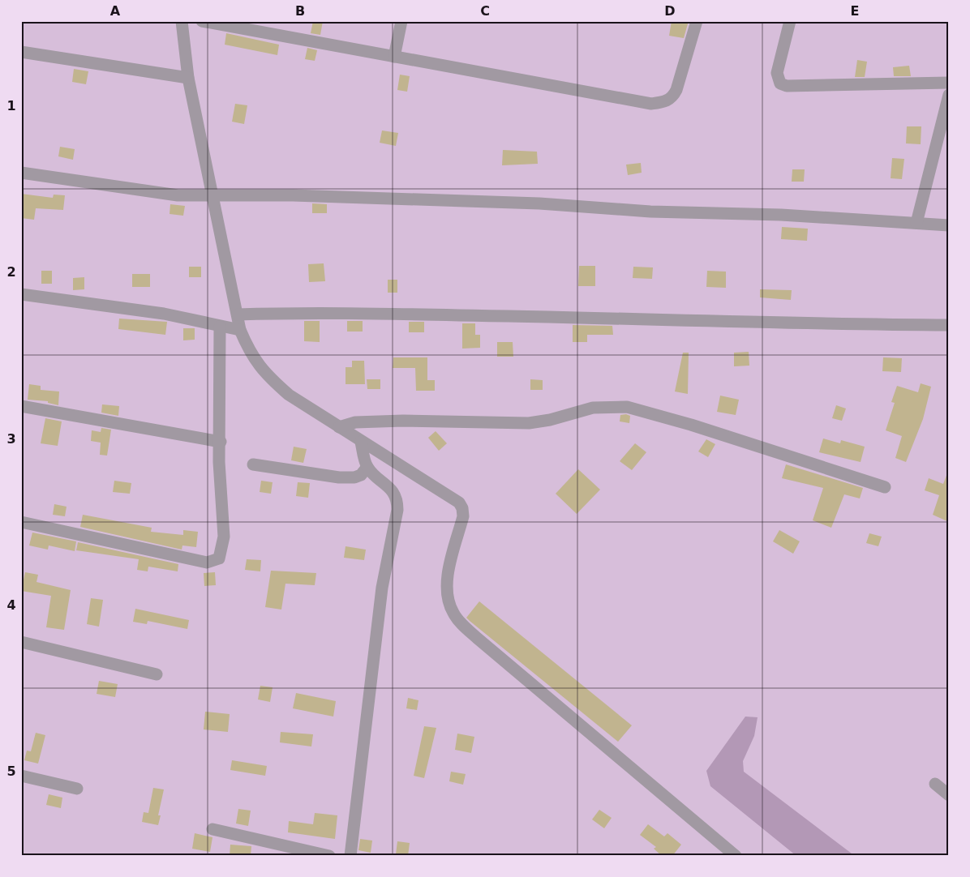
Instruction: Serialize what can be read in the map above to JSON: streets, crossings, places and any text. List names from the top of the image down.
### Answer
{
  "grid": {
    "columns": [
      "A",
      "B",
      "C",
      "D",
      "E"
    ],
    "rows": [
      "1",
      "2",
      "3",
      "4",
      "5"
    ]
  }
}
